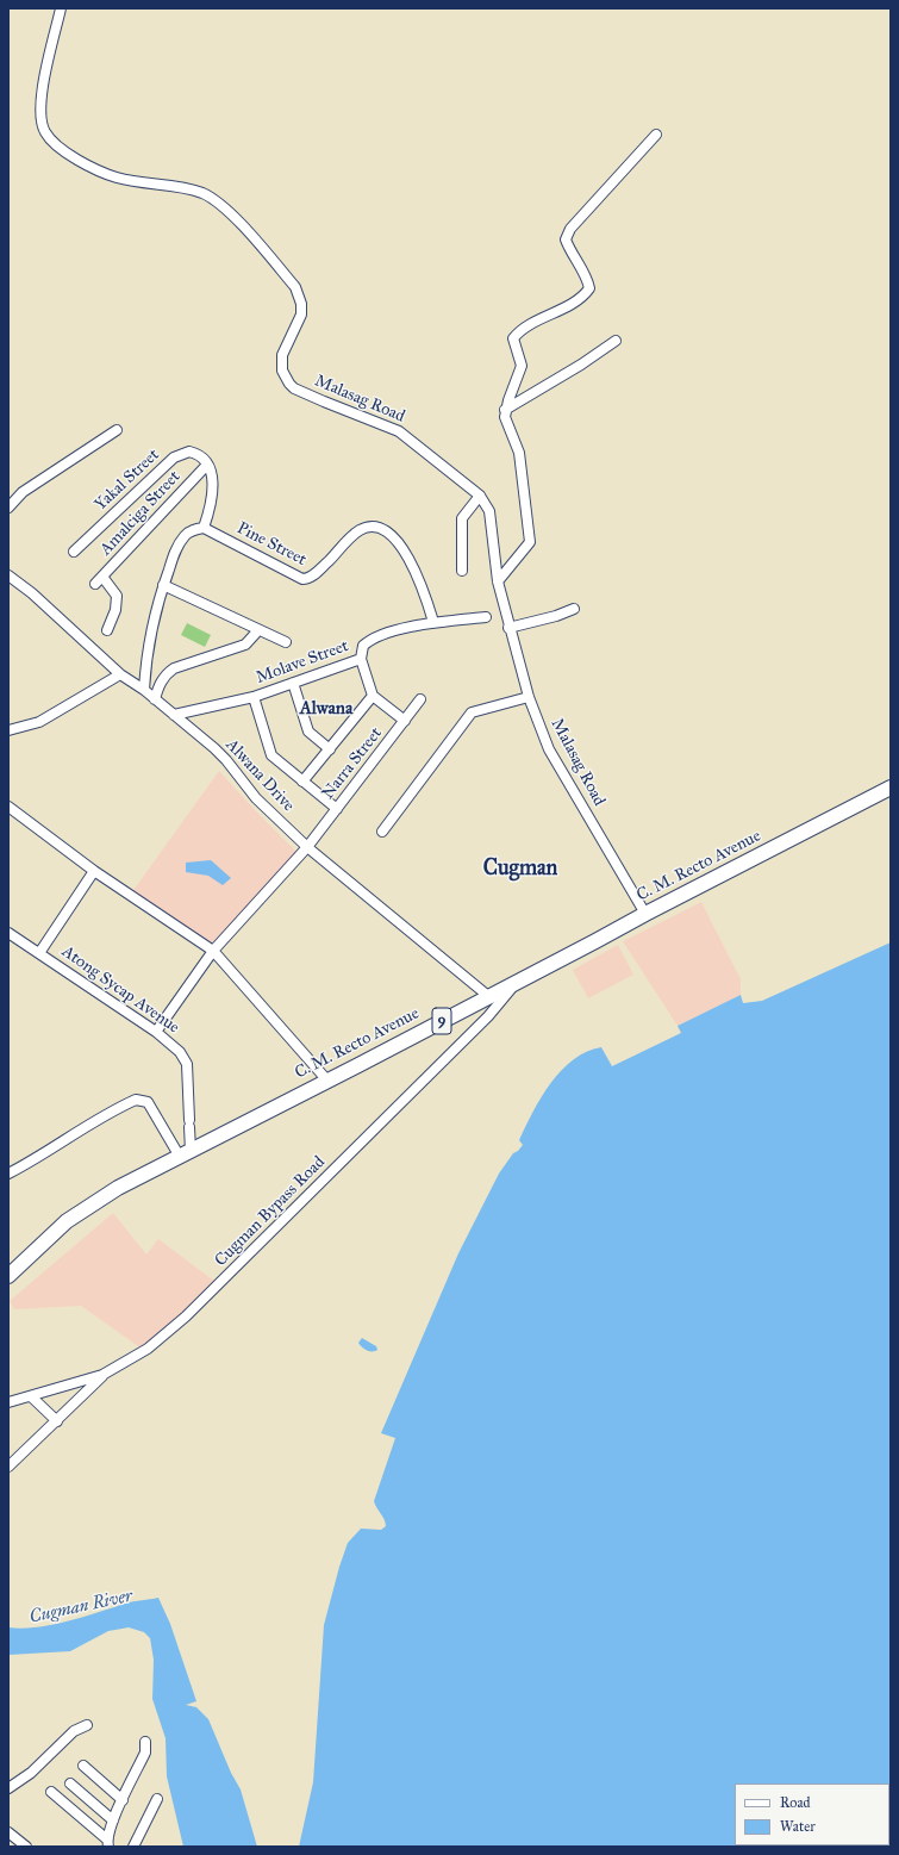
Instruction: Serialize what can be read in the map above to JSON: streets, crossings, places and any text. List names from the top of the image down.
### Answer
{
  "streets": {
    "highway": ["C. M. Recto Avenue", "9"],
    "street": [
      "Malasag Road",
      "Yakal Street",
      "Amalciga Street",
      "Pine Street",
      "Molave Street",
      "Narra Street",
      "Alwana Drive",
      "Atong Sycap Avenue",
      "Cugman Bypass Road"
    ]
  },
  "crossings": [
    ["Malasag Road", "C. M. Recto Avenue"],
    ["Yakal Street", "Amalciga Street"],
    ["Pine Street", "Molave Street"],
    ["Molave Street", "Alwana Drive"],
    ["Narra Street", "Alwana Drive"],
    ["Narra Street", "Atong Sycap Avenue"],
    ["Alwana Drive", "C. M. Recto Avenue"],
    ["C. M. Recto Avenue", "Atong Sycap Avenue"],
    ["C. M. Recto Avenue", "Cugman Bypass Road"]
  ],
  "districts": ["Alwana", "Cugman"],
  "water": ["Cugman River"],
  "legend": ["Road", "Water"]
}
